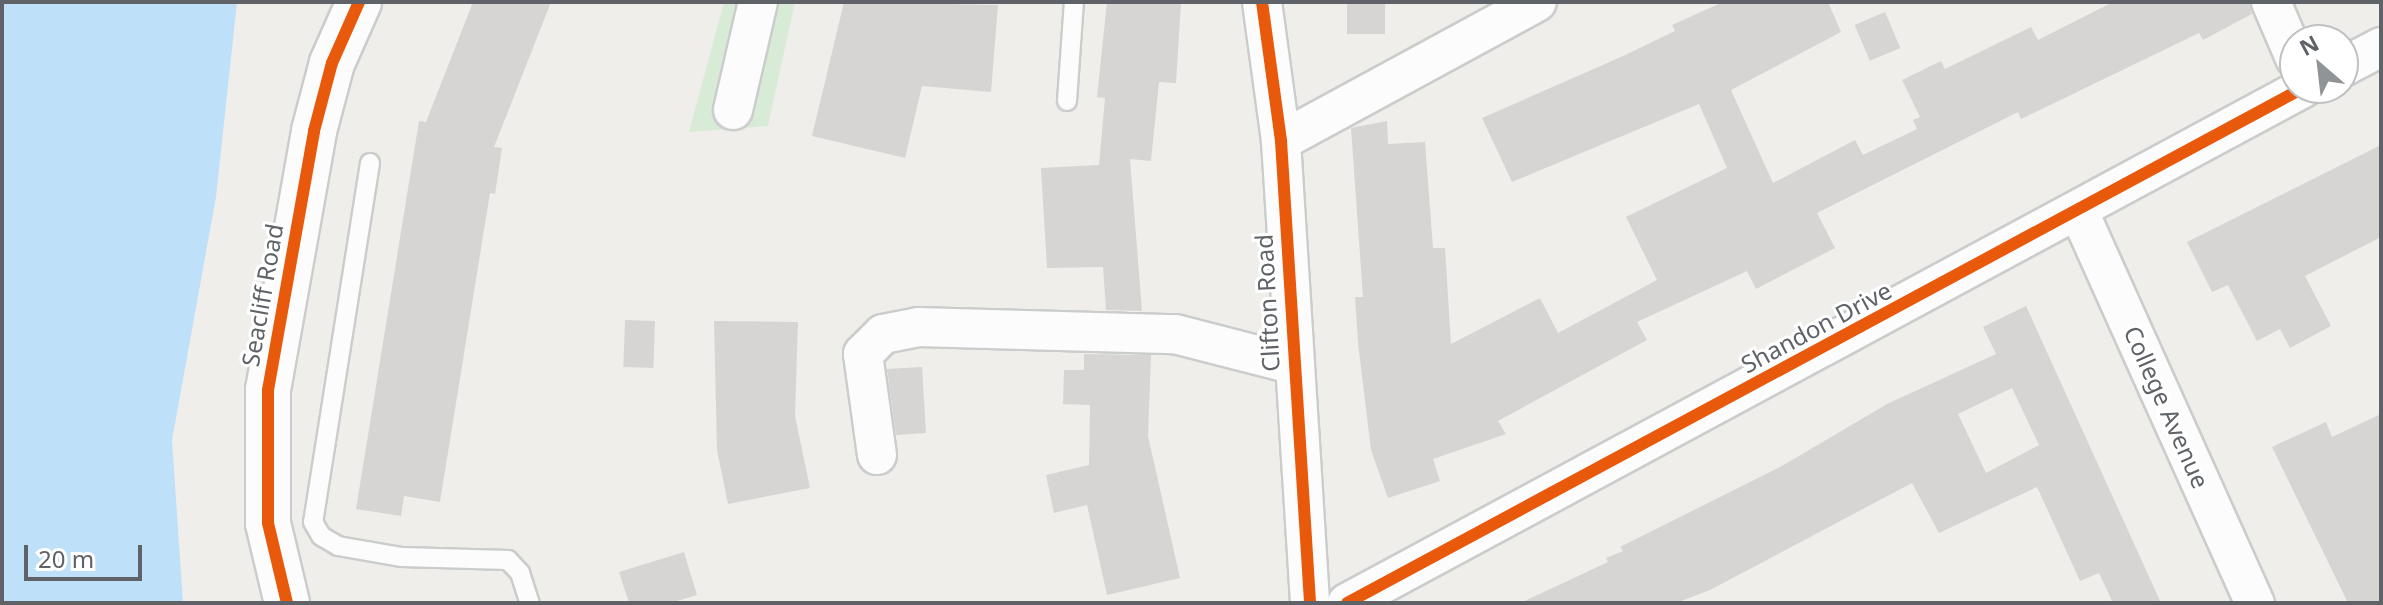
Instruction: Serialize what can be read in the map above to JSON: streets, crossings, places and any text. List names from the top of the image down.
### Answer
{
  "streets": {
    "street": [
      "Seacliff Road",
      "Clifton Road",
      "Shandon Drive",
      "College Avenue"
    ]
  },
  "crossings": [
    ["Shandon Drive", "College Avenue"]
  ],
  "scale_bar": "20 m",
  "north": "top left"
}
